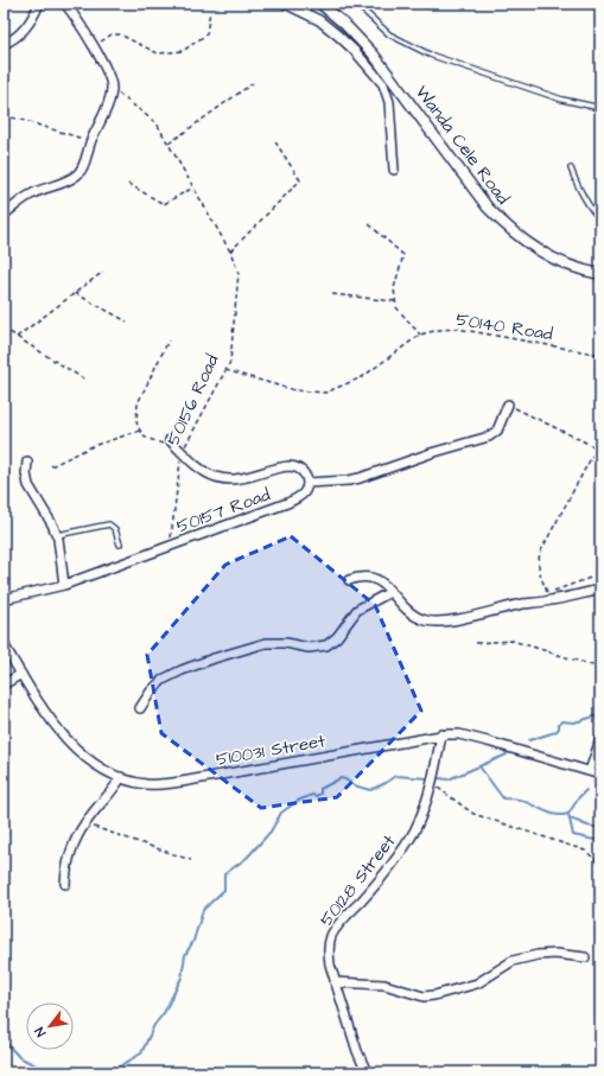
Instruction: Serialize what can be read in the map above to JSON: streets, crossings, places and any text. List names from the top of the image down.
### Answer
{
  "streets": {
    "street": [
      "Wanda Cele Road",
      "50157 Road",
      "510031 Street",
      "50128 Street"
    ],
    "path": ["50140 Road", "50156 Road"]
  },
  "crossings": [
    ["50140 Road", "50156 Road"],
    ["50156 Road", "50157 Road"],
    ["510031 Street", "50128 Street"]
  ],
  "north": "bottom left"
}
